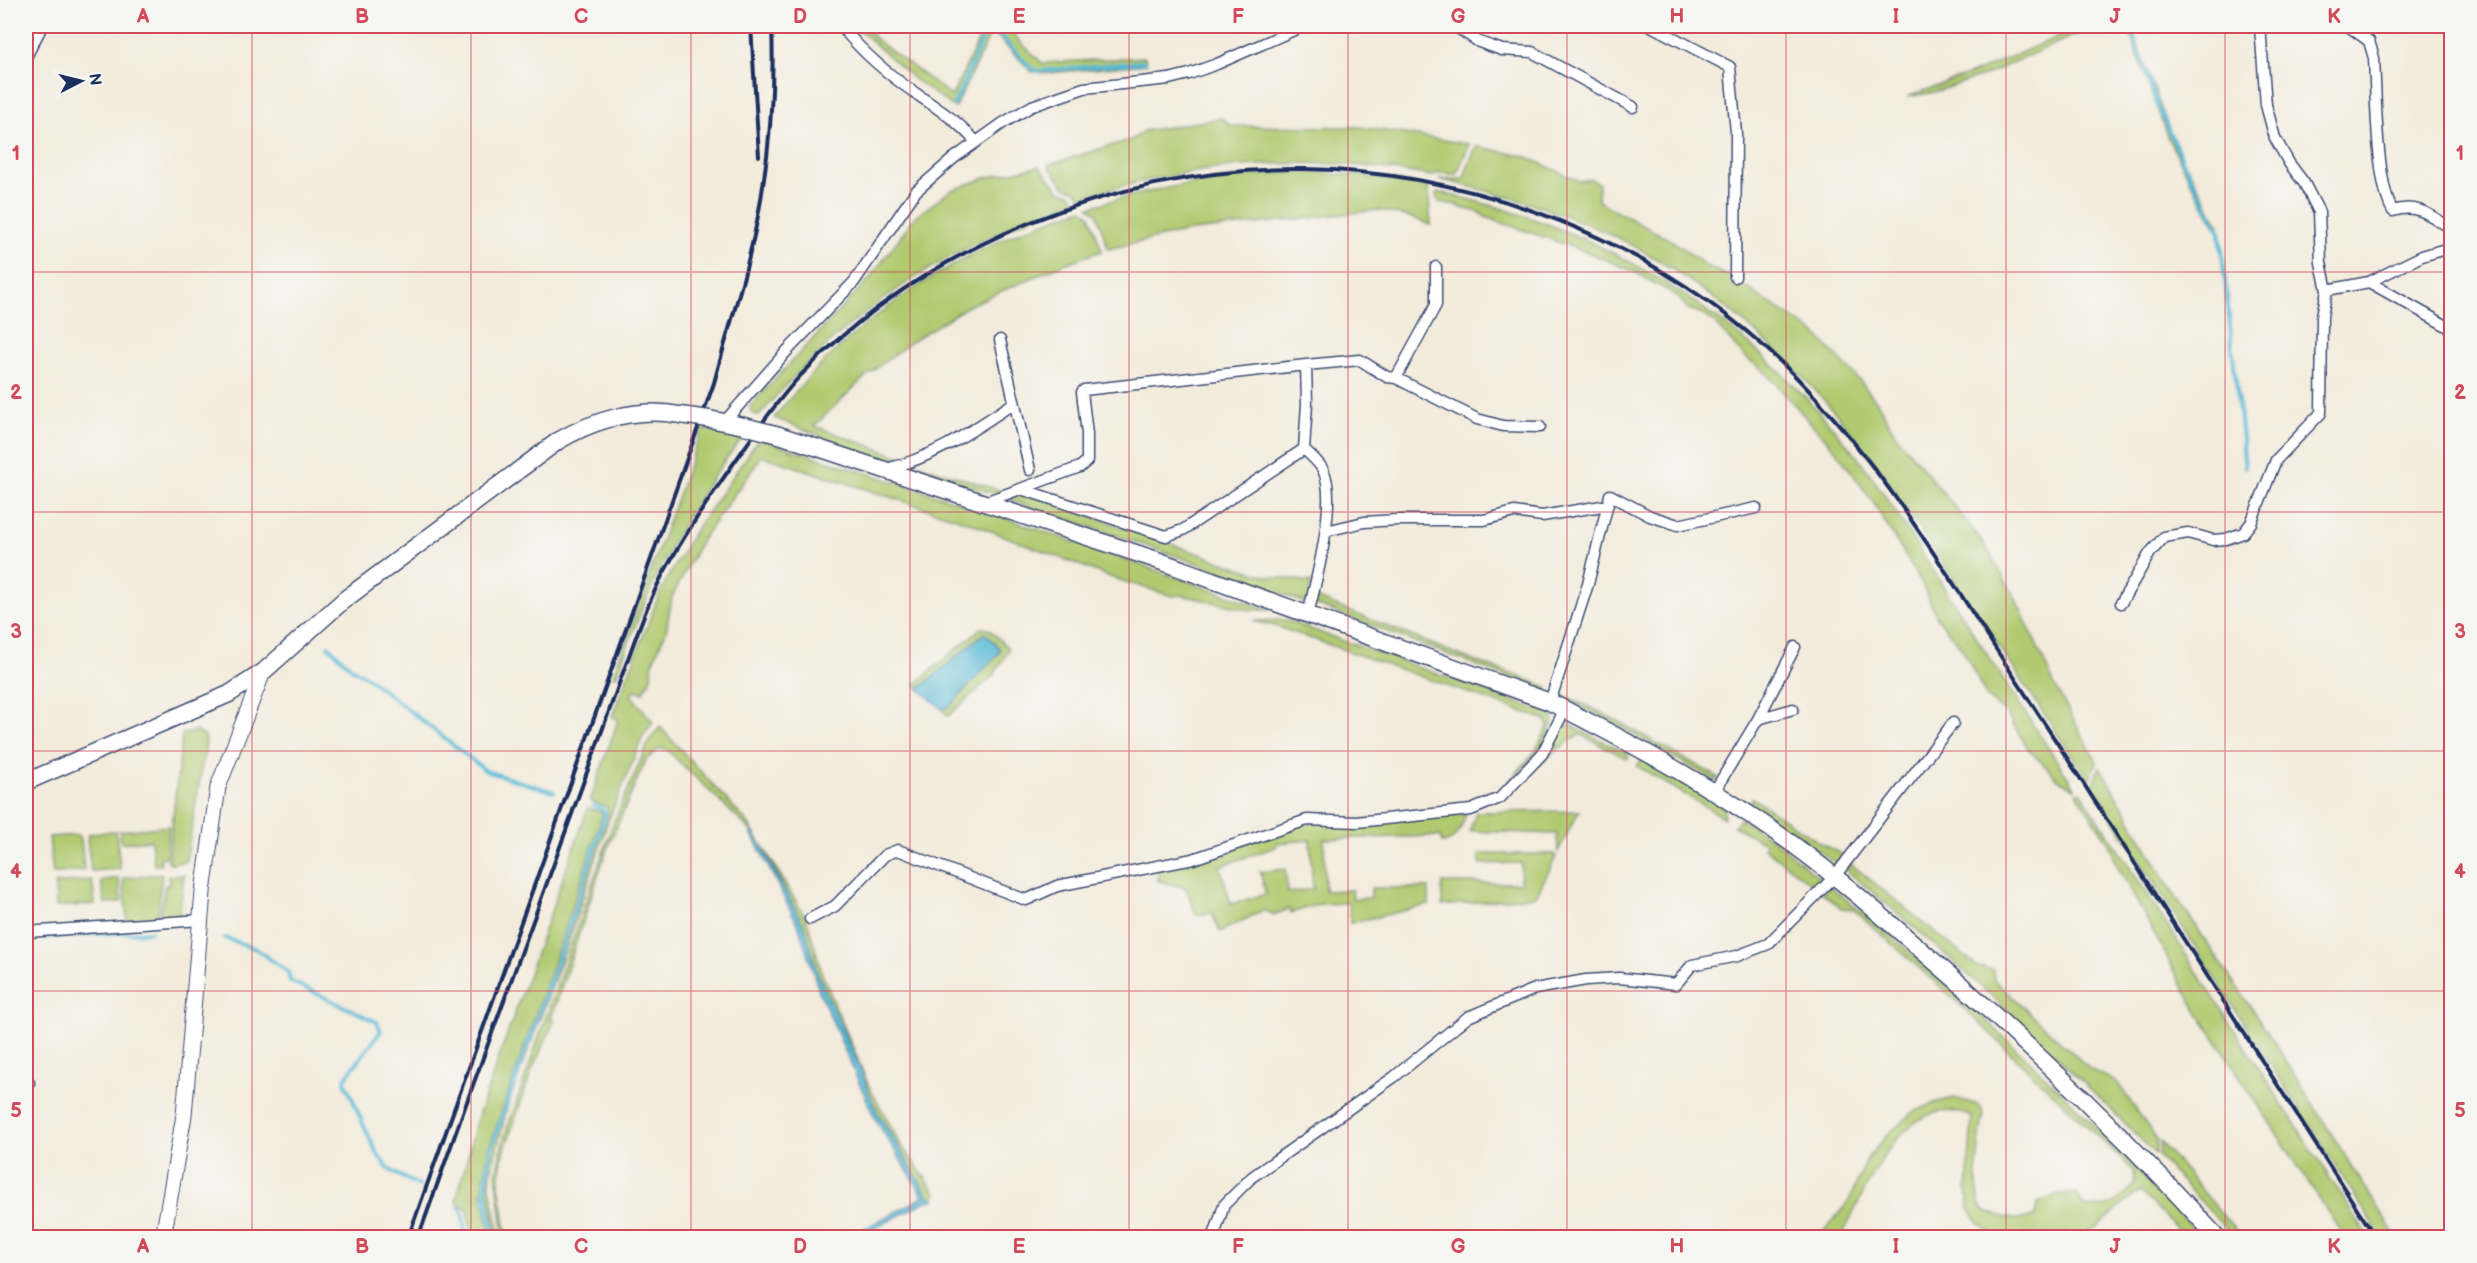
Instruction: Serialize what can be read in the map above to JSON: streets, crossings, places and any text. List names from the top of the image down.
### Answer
{
  "north": "right",
  "grid": {
    "columns": [
      "A",
      "B",
      "C",
      "D",
      "E",
      "F",
      "G",
      "H",
      "I",
      "J",
      "K"
    ],
    "rows": [
      "1",
      "2",
      "3",
      "4",
      "5"
    ]
  }
}
